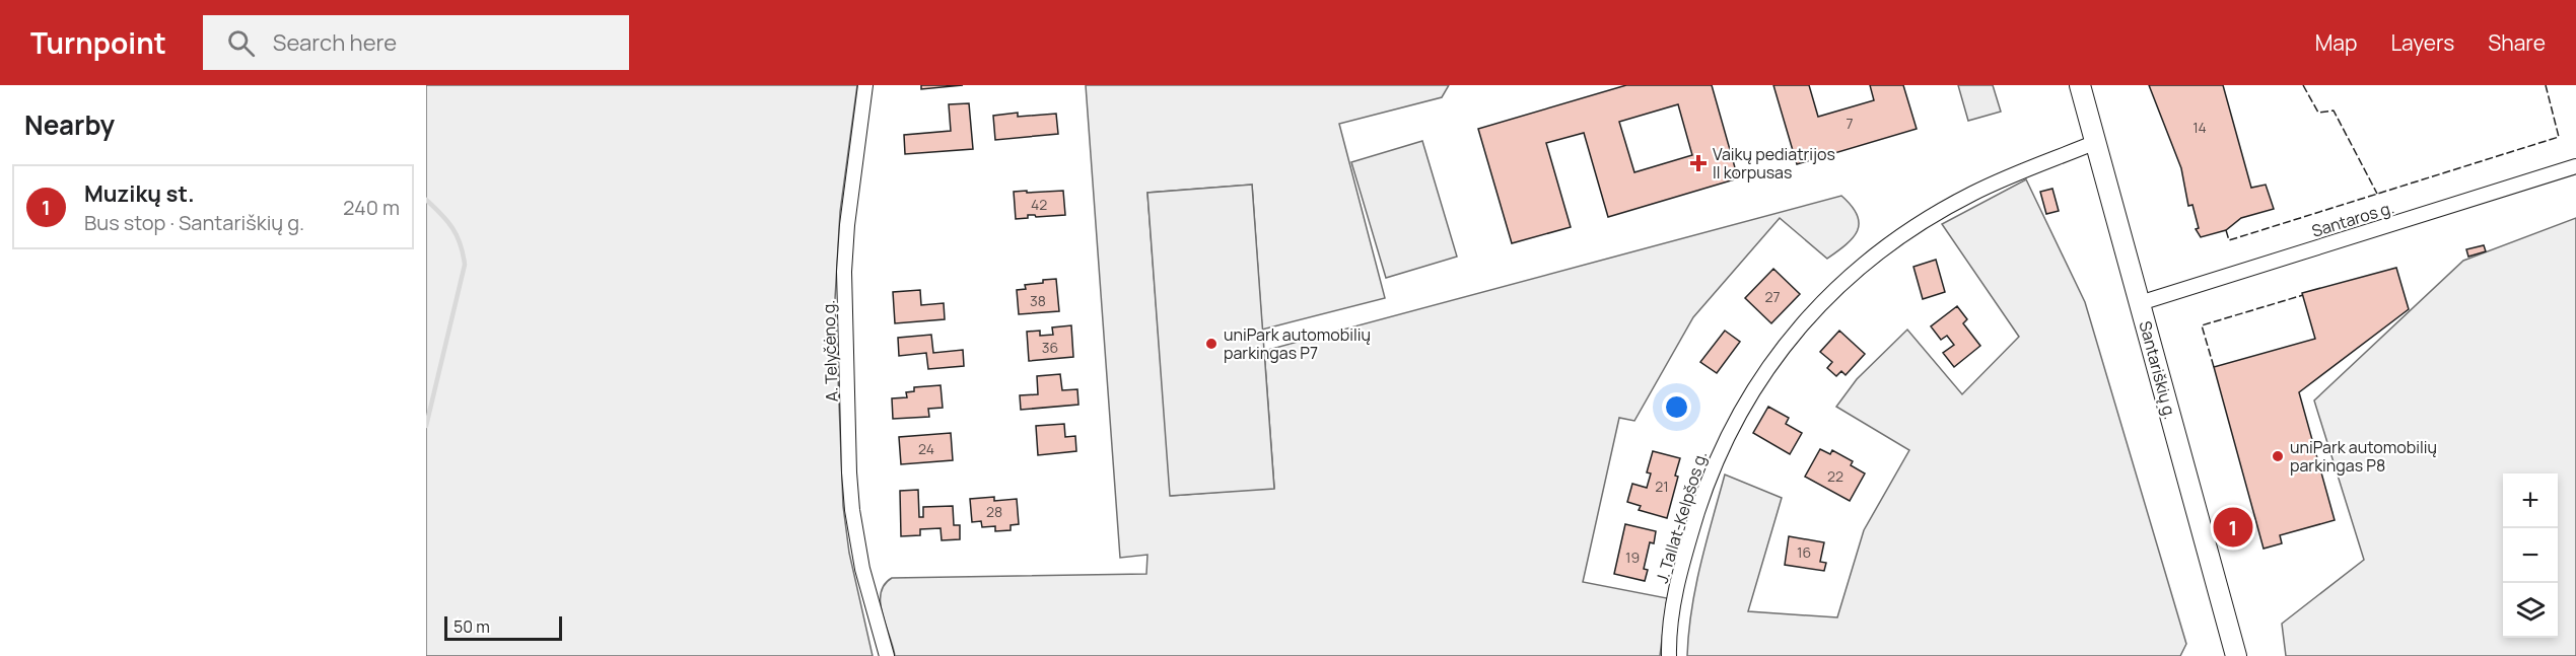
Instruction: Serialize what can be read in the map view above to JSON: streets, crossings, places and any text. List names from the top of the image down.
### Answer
{
  "streets": {
    "main road": ["Santariškių g."],
    "street": ["Santaros g.", "A. Telyčėno g.", "J. Tallat-Kelpšos g."]
  },
  "crossings": [
    ["Santaros g.", "Santariškių g."],
    ["Santariškių g.", "J. Tallat-Kelpšos g."]
  ],
  "places": {
    "health": ["Vaikų pediatrijos II korpusas"],
    "other": ["uniPark automobilių parkingas P7", "uniPark automobilių parkingas P8"]
  },
  "house_numbers": [
    "7",
    "14",
    "42",
    "27",
    "38",
    "36",
    "24",
    "22",
    "21",
    "28",
    "16",
    "19"
  ],
  "scale_bar": "50 m",
  "page": {
    "header": "Turnpoint",
    "search": "Search here",
    "nav": ["Map", "Layers", "Share"],
    "heading": "Nearby",
    "list": [
      {
        "mark": "1",
        "name": "Muzikų st.",
        "note": "Bus stop · Santariškių g.",
        "value": "240 m"
      }
    ],
    "map_buttons": ["+", "−"],
    "pins": "1",
    "scale": "50 m"
  }
}
